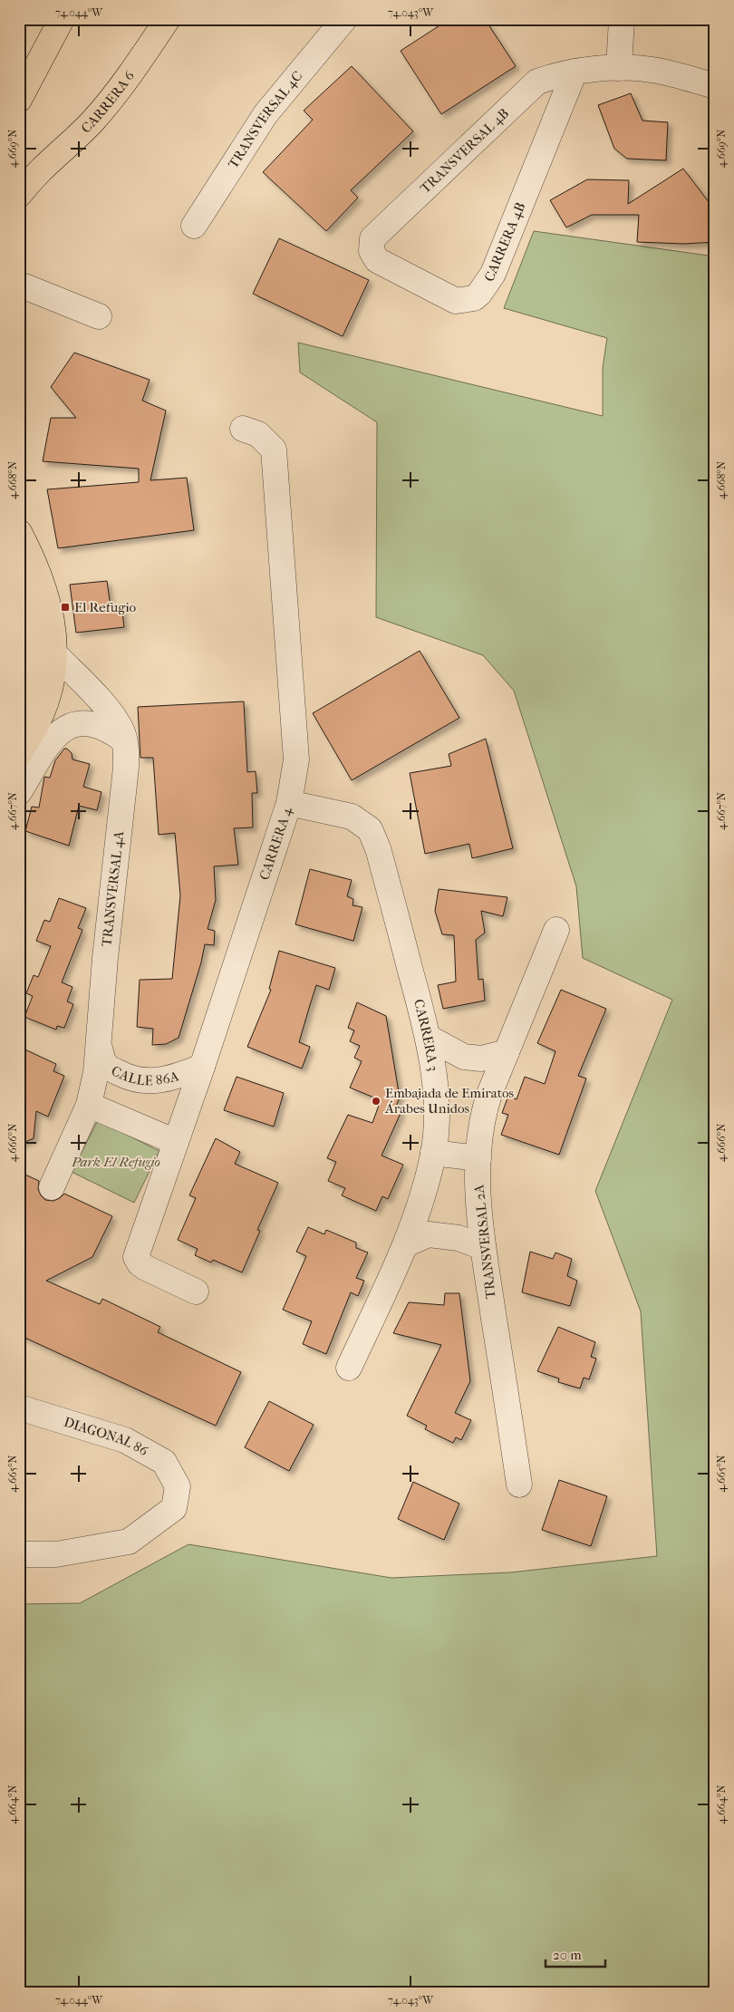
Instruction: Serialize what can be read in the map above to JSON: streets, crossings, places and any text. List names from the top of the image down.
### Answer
{
  "streets": {
    "main road": ["CARRERA 6"],
    "street": [
      "TRANSVERSAL 4C",
      "TRANSVERSAL 4B",
      "CARRERA 4B",
      "CARRERA 4",
      "TRANSVERSAL 4A",
      "CARRERA 3",
      "CALLE 86A",
      "TRANSVERSAL 2A",
      "DIAGONAL 86"
    ]
  },
  "crossings": [
    ["TRANSVERSAL 4B", "CARRERA 4B"],
    ["CARRERA 4", "CARRERA 3"],
    ["CARRERA 4", "CALLE 86A"],
    ["TRANSVERSAL 4A", "CALLE 86A"]
  ],
  "parks": ["Park El Refugio"],
  "places": {
    "transit": ["El Refugio"],
    "other": ["Embajada de Emiratos Árabes Unidos"]
  },
  "scale_bar": "20 m",
  "coordinates": [
    "74.044°W",
    "74.043°W",
    "4.669°N",
    "4.668°N",
    "4.667°N",
    "4.666°N",
    "4.665°N",
    "4.664°N"
  ]
}
